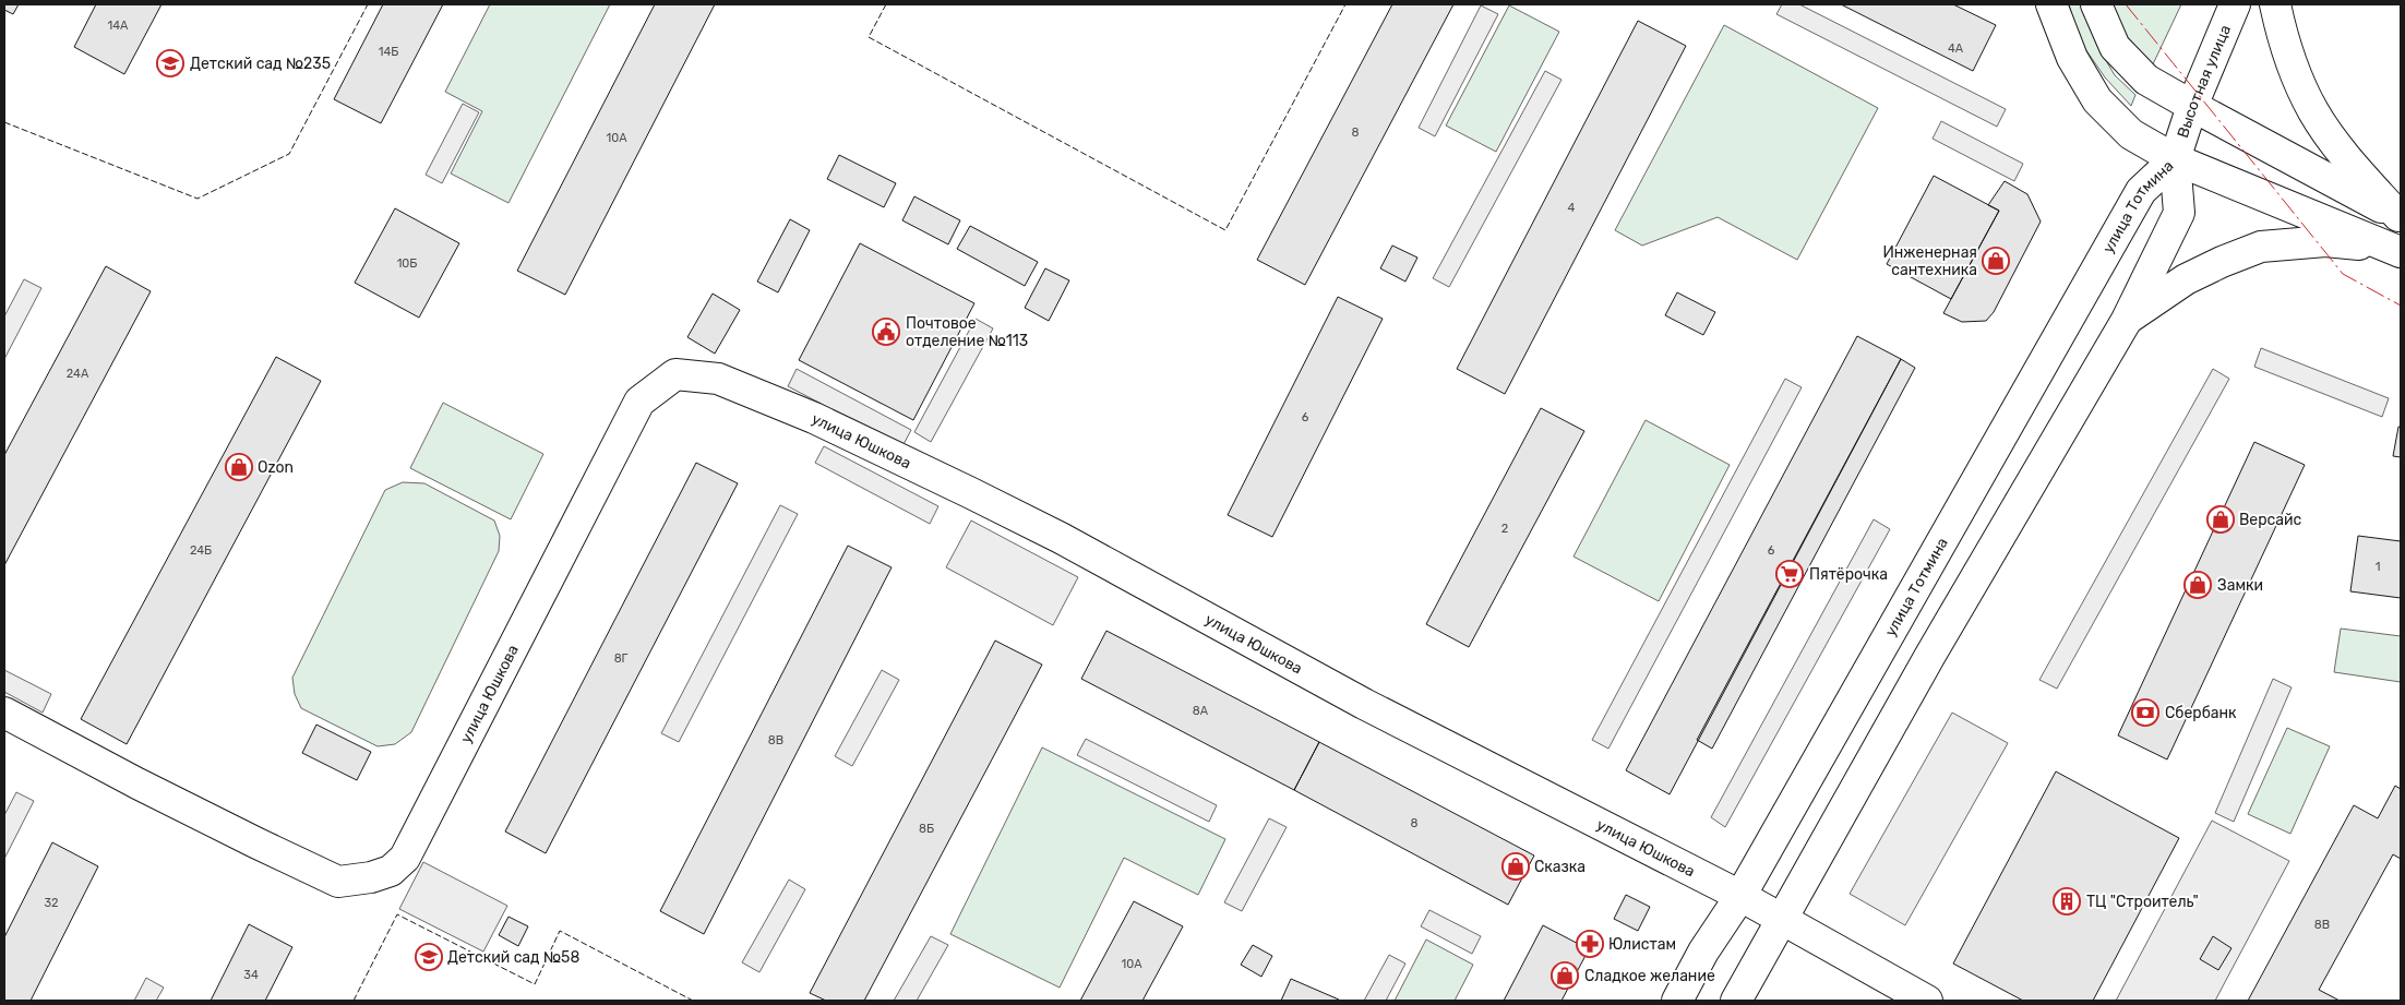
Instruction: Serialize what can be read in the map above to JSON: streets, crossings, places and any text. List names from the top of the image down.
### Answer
{
  "streets": {
    "main road": ["Высотная улица", "улица Тотмина", "улица Юшкова"]
  },
  "crossings": [
    ["Высотная улица", "улица Тотмина"],
    ["улица Тотмина", "улица Юшкова"]
  ],
  "places": {
    "school or university": ["Детский сад №235", "Детский сад №58"],
    "shop": [
      "Инженерная сантехника",
      "Ozon",
      "Версайс",
      "Замки",
      "Сказка",
      "Сладкое желание"
    ],
    "public building": ["Почтовое отделение №113"],
    "supermarket": ["Пятёрочка"],
    "bank": ["Сбербанк"],
    "building": ["ТЦ \"Строитель\""],
    "pharmacy": ["Юлистам"]
  },
  "house_numbers": [
    "14А",
    "4А",
    "14Б",
    "8",
    "10А",
    "4",
    "10Б",
    "24А",
    "6",
    "2",
    "24Б",
    "6",
    "1",
    "8Г",
    "8А",
    "8В",
    "8",
    "8Б",
    "32",
    "8В",
    "10А",
    "34"
  ]
}
